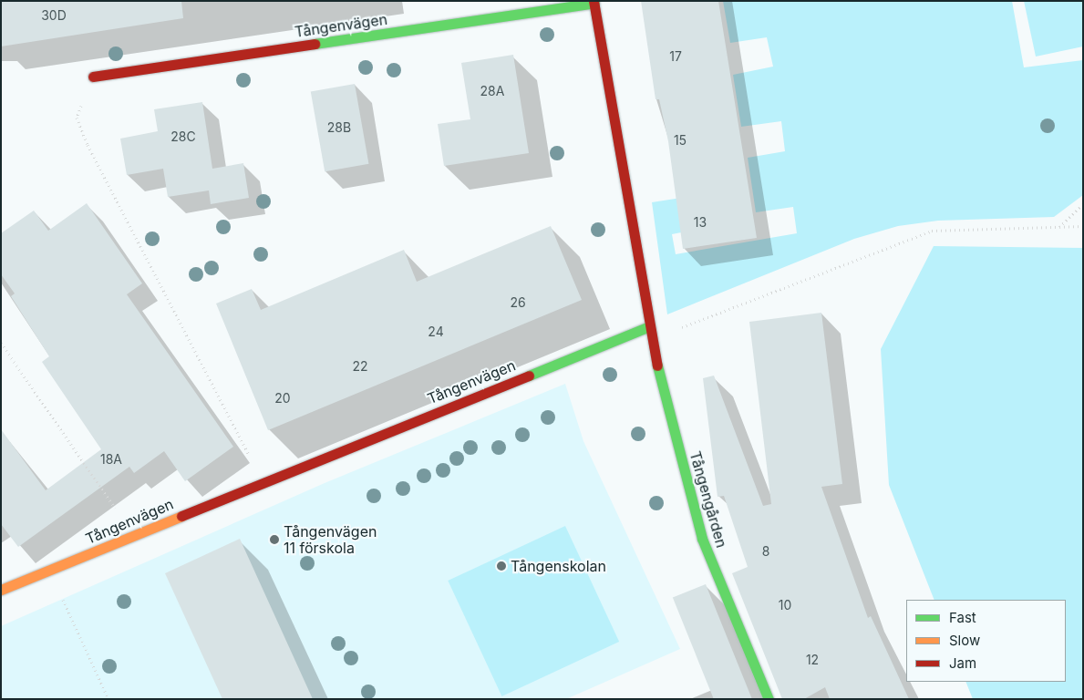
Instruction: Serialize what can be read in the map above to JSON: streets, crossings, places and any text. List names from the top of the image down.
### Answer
{
  "streets": {
    "street": ["Tångenvägen", "Tångengården"]
  },
  "crossings": [
    ["Tångenvägen", "Tångengården"]
  ],
  "places": ["Tångenvägen 11 förskola", "Tångenskolan"],
  "house_numbers": [
    "30D",
    "17",
    "28A",
    "28B",
    "28C",
    "15",
    "13",
    "26",
    "24",
    "22",
    "20",
    "18A",
    "8",
    "10",
    "12"
  ],
  "legend": ["Fast", "Slow", "Jam"]
}
